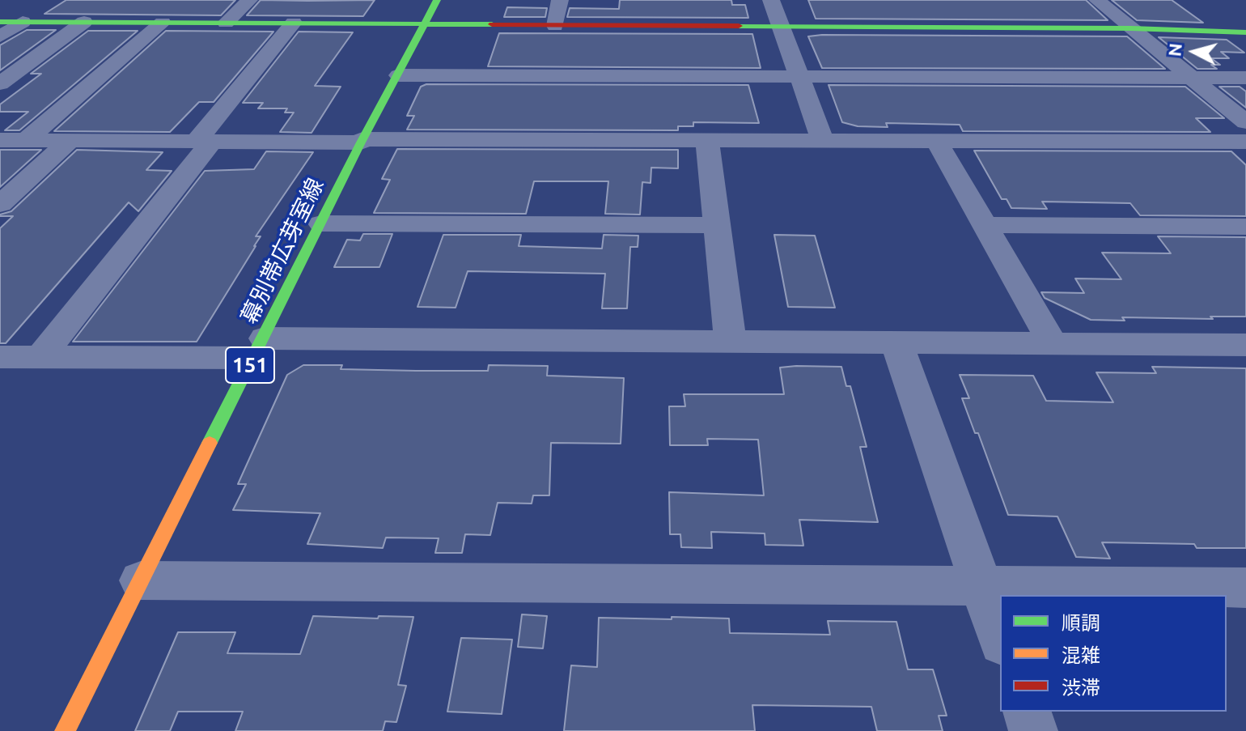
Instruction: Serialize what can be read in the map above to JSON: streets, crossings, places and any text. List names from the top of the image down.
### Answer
{
  "streets": {
    "street": ["幕別帯広芽室線", "151"]
  },
  "legend": ["順調", "混雑", "渋滞"],
  "north": "left"
}
